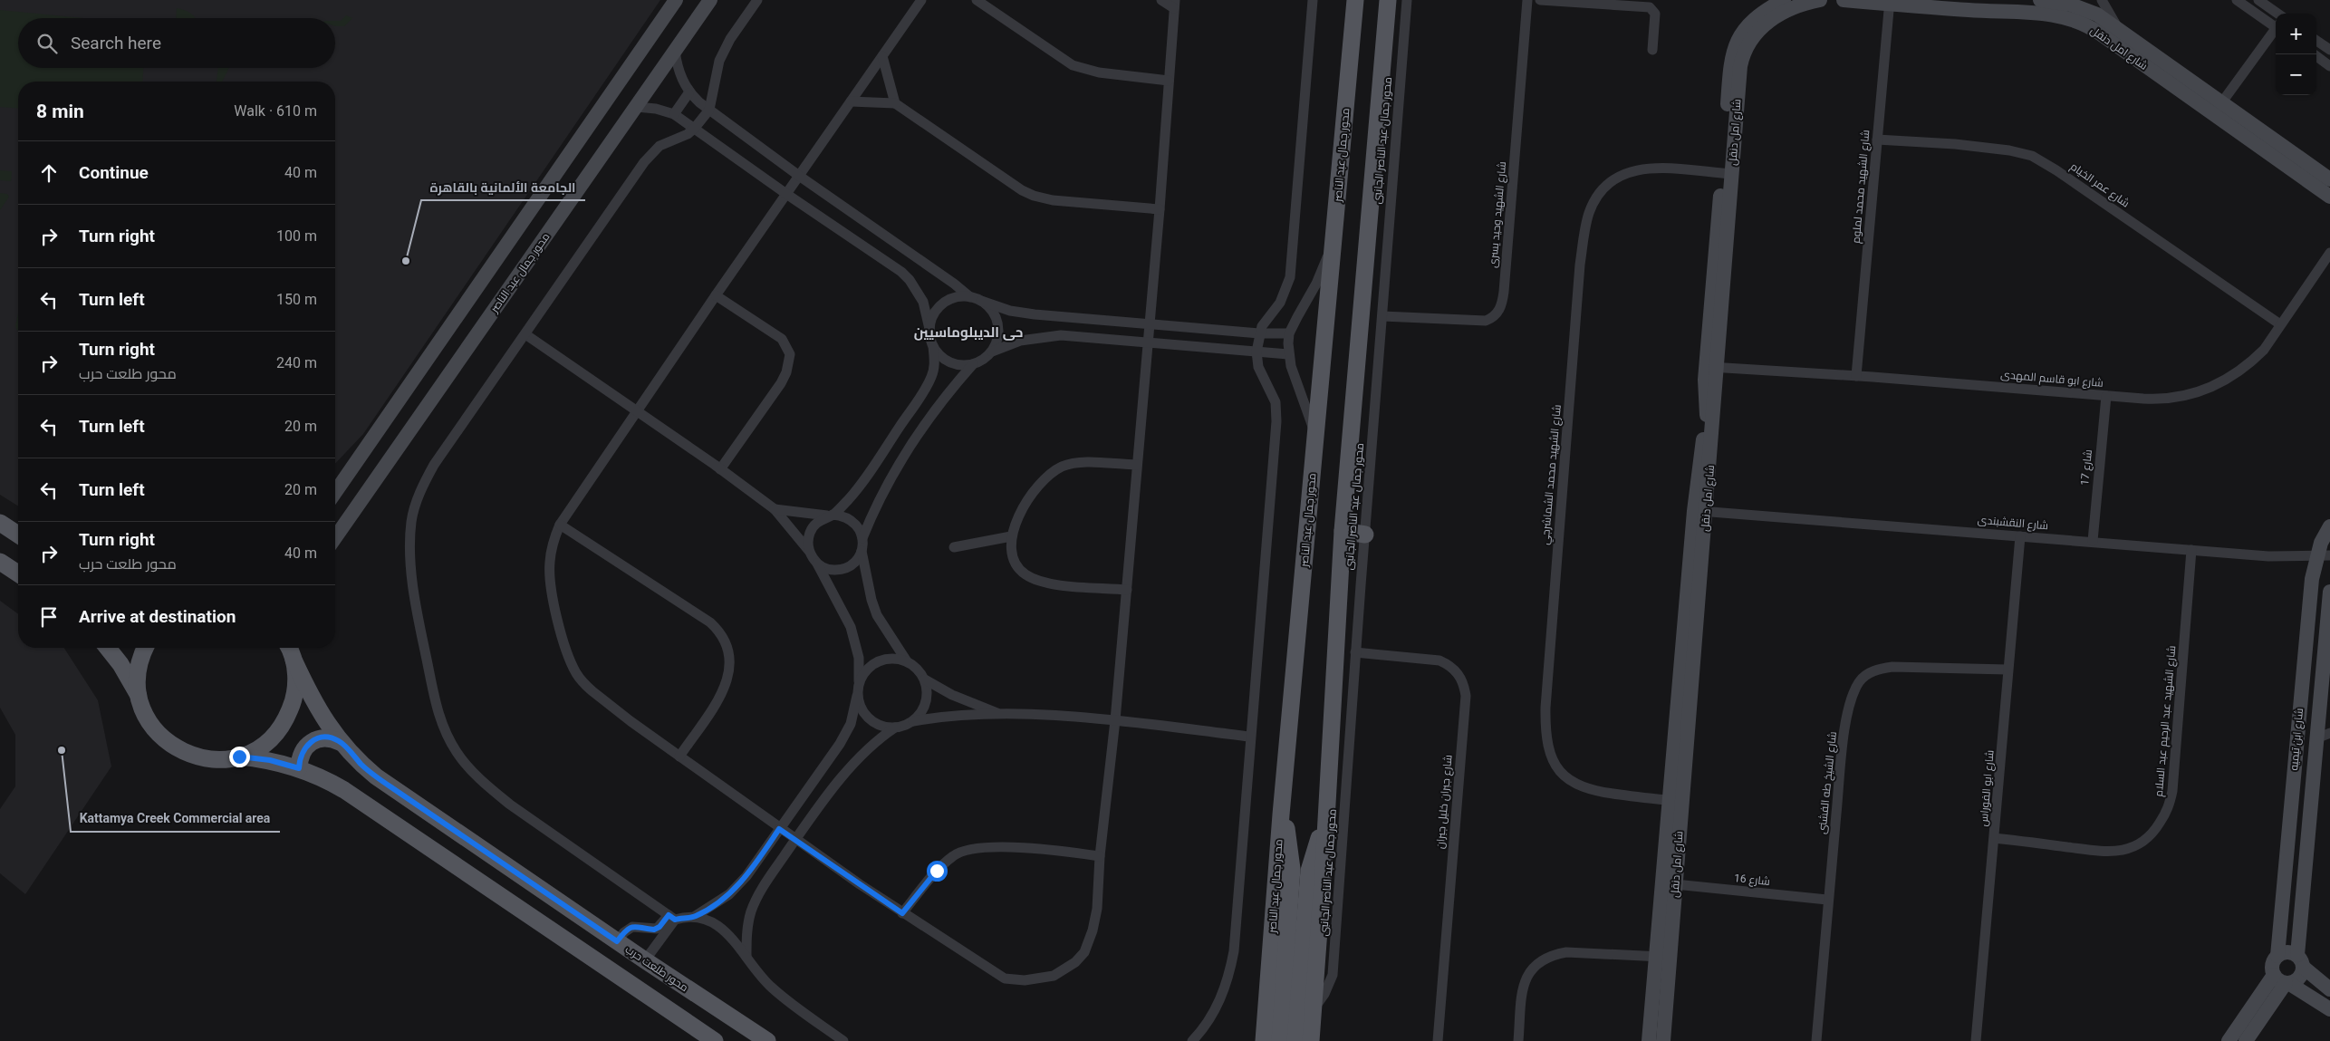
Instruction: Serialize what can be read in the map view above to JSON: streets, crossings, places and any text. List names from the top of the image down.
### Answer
{
  "streets": {
    "main road": ["محور جمال عبد الناصر", "محور طلعت حرب"],
    "street": [
      "شارع امل دنقل",
      "محور جمال عبد الناصر الجانبى",
      "شارع عمر الخيام",
      "شارع الشهيد محمد لملوم",
      "شارع الشهيد وحيد يسرى",
      "شارع ابو قاسم المهدى",
      "شارع 17",
      "شارع الشهيد محمد الشماشرجي",
      "شارع النقشبندى",
      "شارع الشهيد عبد الرحيم عبد السلام",
      "شارع ابن تيميه",
      "شارع الشيخ طه الفشنى",
      "شارع ابو الفوراس",
      "شارع جبران خليل جبران",
      "شارع 16"
    ]
  },
  "crossings": [
    ["شارع امل دنقل", "شارع الشهيد محمد لملوم"],
    ["شارع امل دنقل", "شارع ابو قاسم المهدى"],
    ["شارع امل دنقل", "شارع الشهيد محمد الشماشرجي"],
    ["شارع امل دنقل", "شارع النقشبندى"],
    ["شارع امل دنقل", "شارع 16"],
    ["محور جمال عبد الناصر الجانبى", "شارع الشهيد وحيد يسرى"],
    ["محور جمال عبد الناصر الجانبى", "شارع جبران خليل جبران"],
    ["شارع عمر الخيام", "شارع الشهيد محمد لملوم"],
    ["شارع عمر الخيام", "شارع ابو قاسم المهدى"],
    ["شارع الشهيد محمد لملوم", "شارع ابو قاسم المهدى"],
    ["شارع ابو قاسم المهدى", "شارع 17"],
    ["شارع 17", "شارع النقشبندى"],
    ["شارع النقشبندى", "شارع الشهيد عبد الرحيم عبد السلام"],
    ["شارع النقشبندى", "شارع ابن تيميه"],
    ["شارع النقشبندى", "شارع ابو الفوراس"],
    ["شارع الشهيد عبد الرحيم عبد السلام", "شارع ابو الفوراس"],
    ["شارع الشيخ طه الفشنى", "شارع ابو الفوراس"],
    ["شارع الشيخ طه الفشنى", "شارع 16"]
  ],
  "districts": ["حى الديبلوماسيين"],
  "places": ["الجامعة الألمانية بالقاهرة", "Kattamya Creek Commercial area"],
  "page": {
    "map_buttons": ["+", "−"],
    "search": "Search here",
    "heading": ["8 min", "Walk · 610 m"],
    "list": [
      ["Continue", "40 m"],
      ["Turn right", "100 m"],
      ["Turn left", "150 m"],
      ["Turn right", "محور طلعت حرب", "240 m"],
      ["Turn left", "20 m"],
      ["Turn left", "20 m"],
      ["Turn right", "محور طلعت حرب", "40 m"],
      "Arrive at destination"
    ]
  }
}
